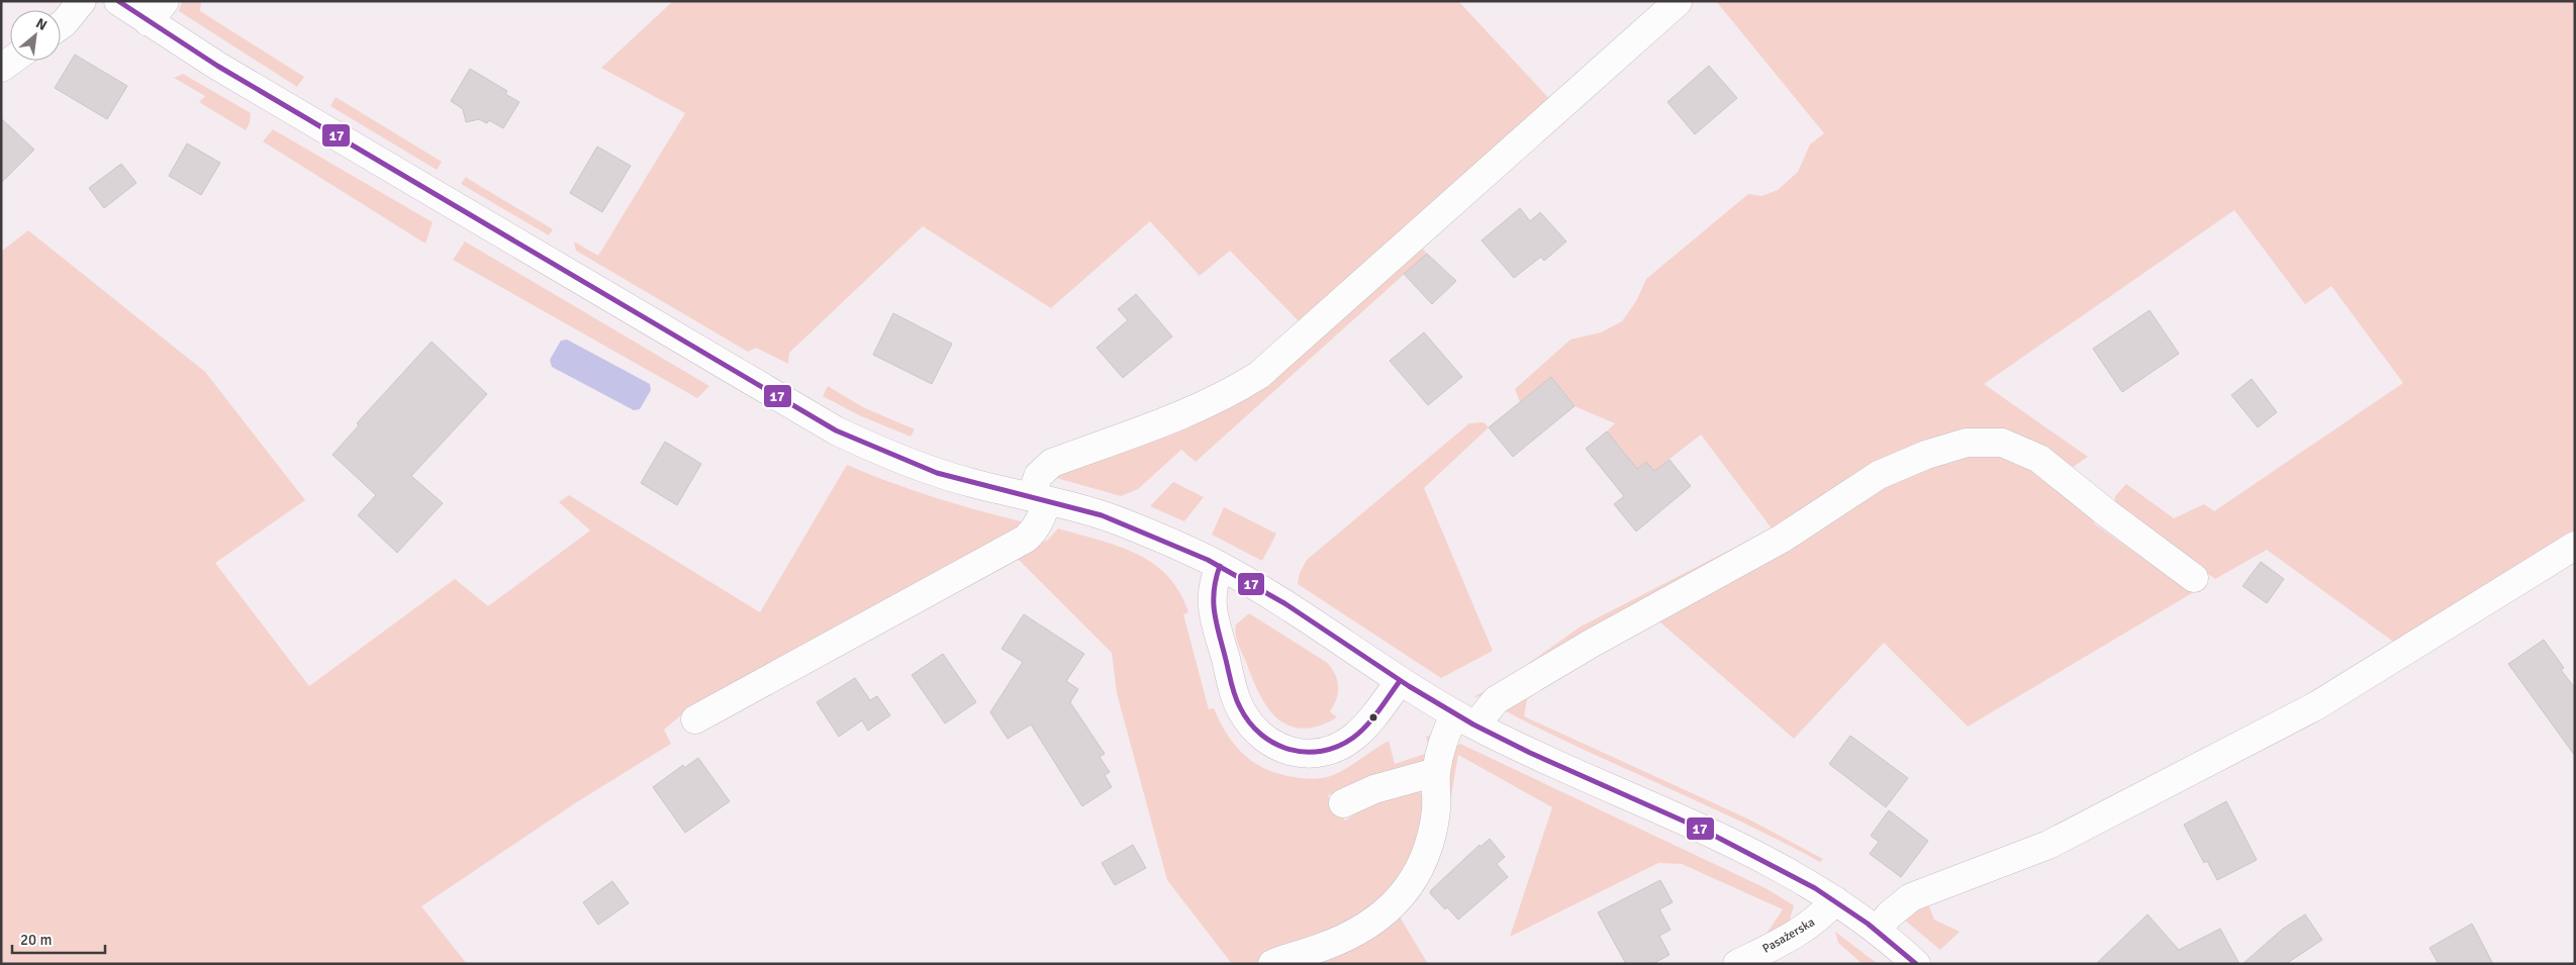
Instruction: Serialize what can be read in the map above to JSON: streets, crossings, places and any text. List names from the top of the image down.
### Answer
{
  "streets": {
    "street": ["Pasażerska"]
  },
  "lines": ["transit line 17"],
  "scale_bar": "20 m",
  "north": "top right"
}
